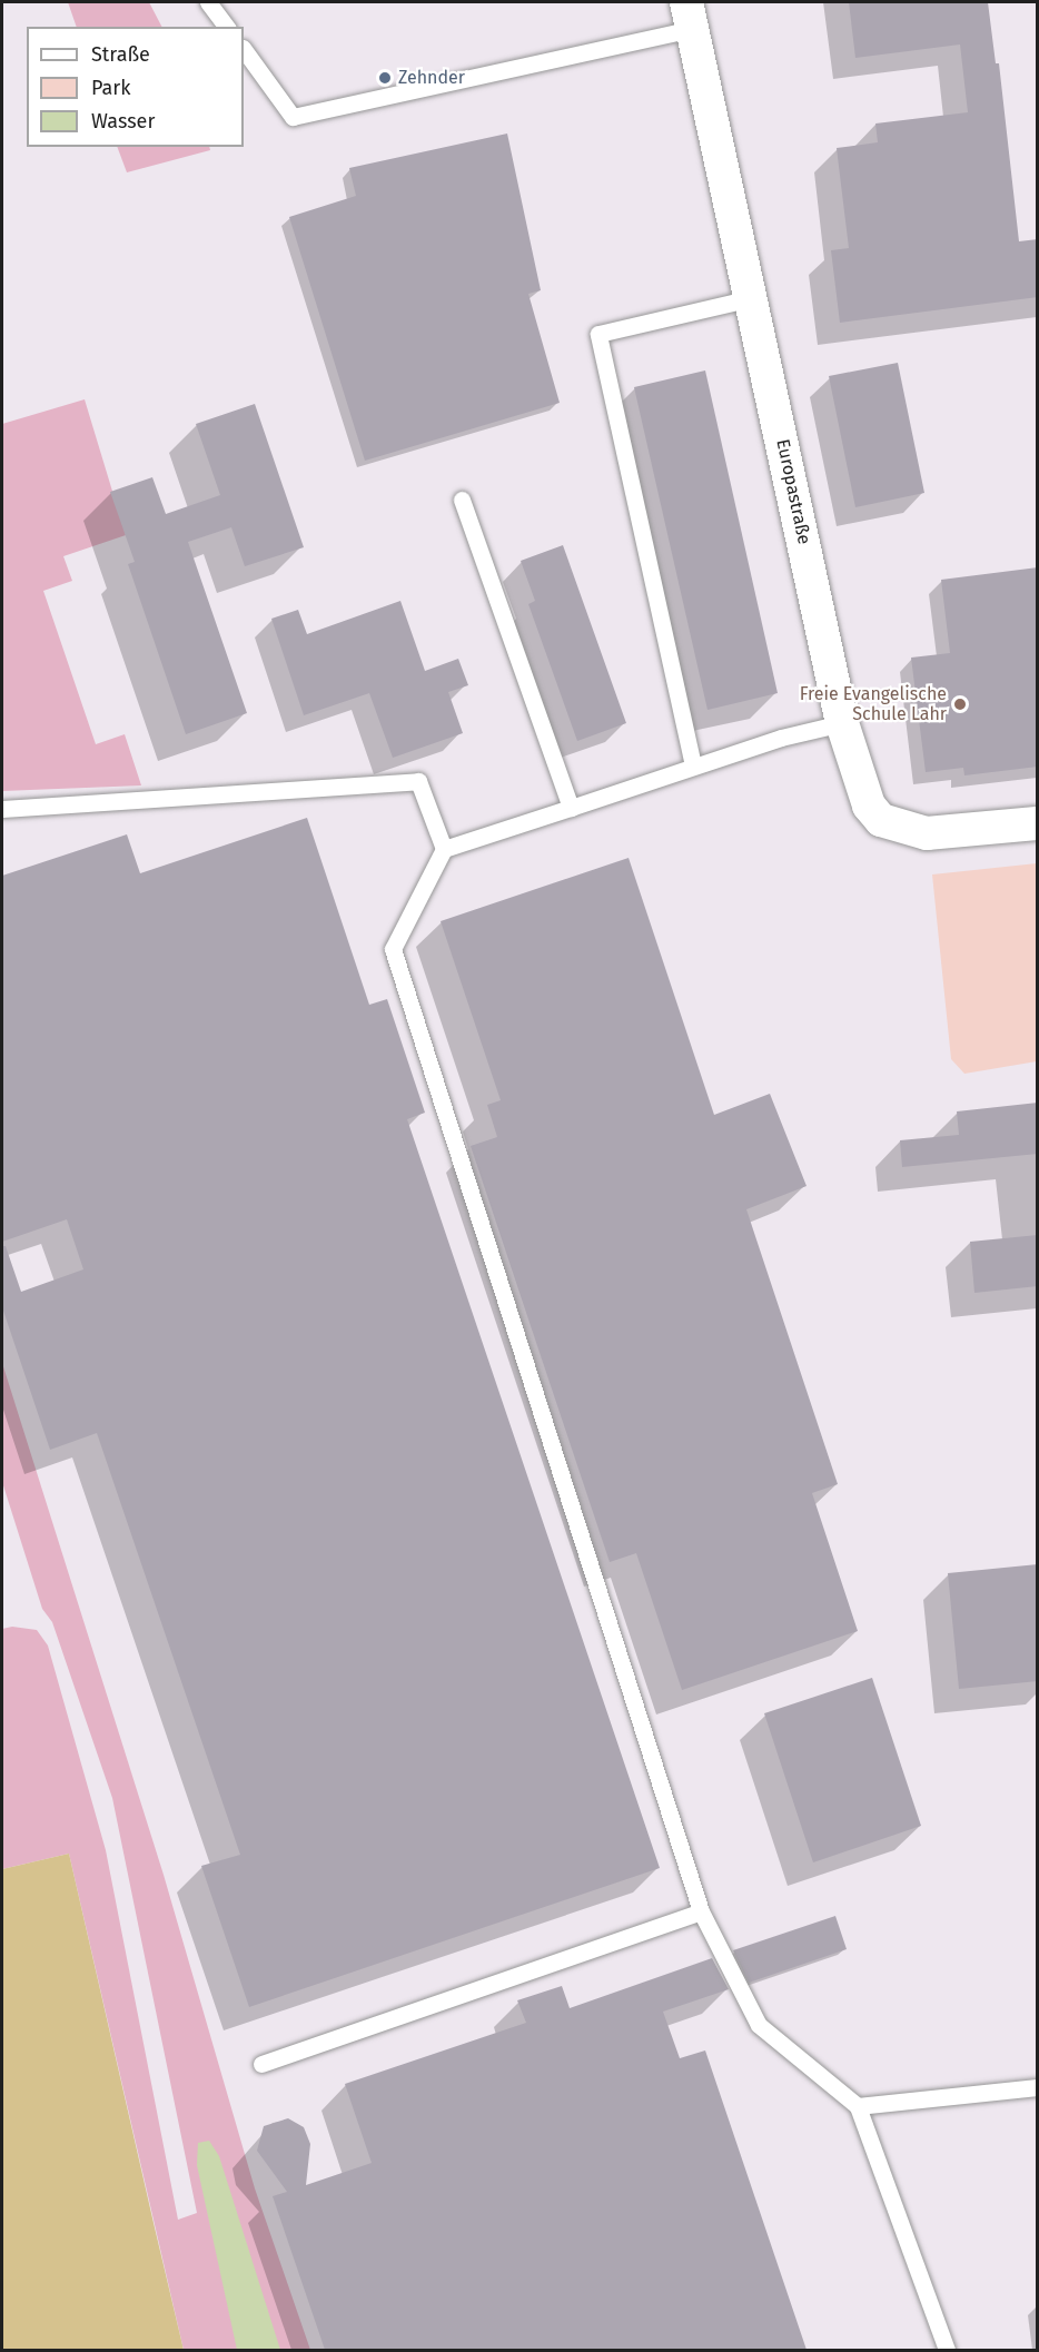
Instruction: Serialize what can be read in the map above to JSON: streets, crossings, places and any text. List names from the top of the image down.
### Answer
{
  "streets": {
    "street": ["Europastraße"]
  },
  "places": ["Zehnder", "Freie Evangelische Schule Lahr"],
  "legend": ["Straße", "Park", "Wasser"]
}
